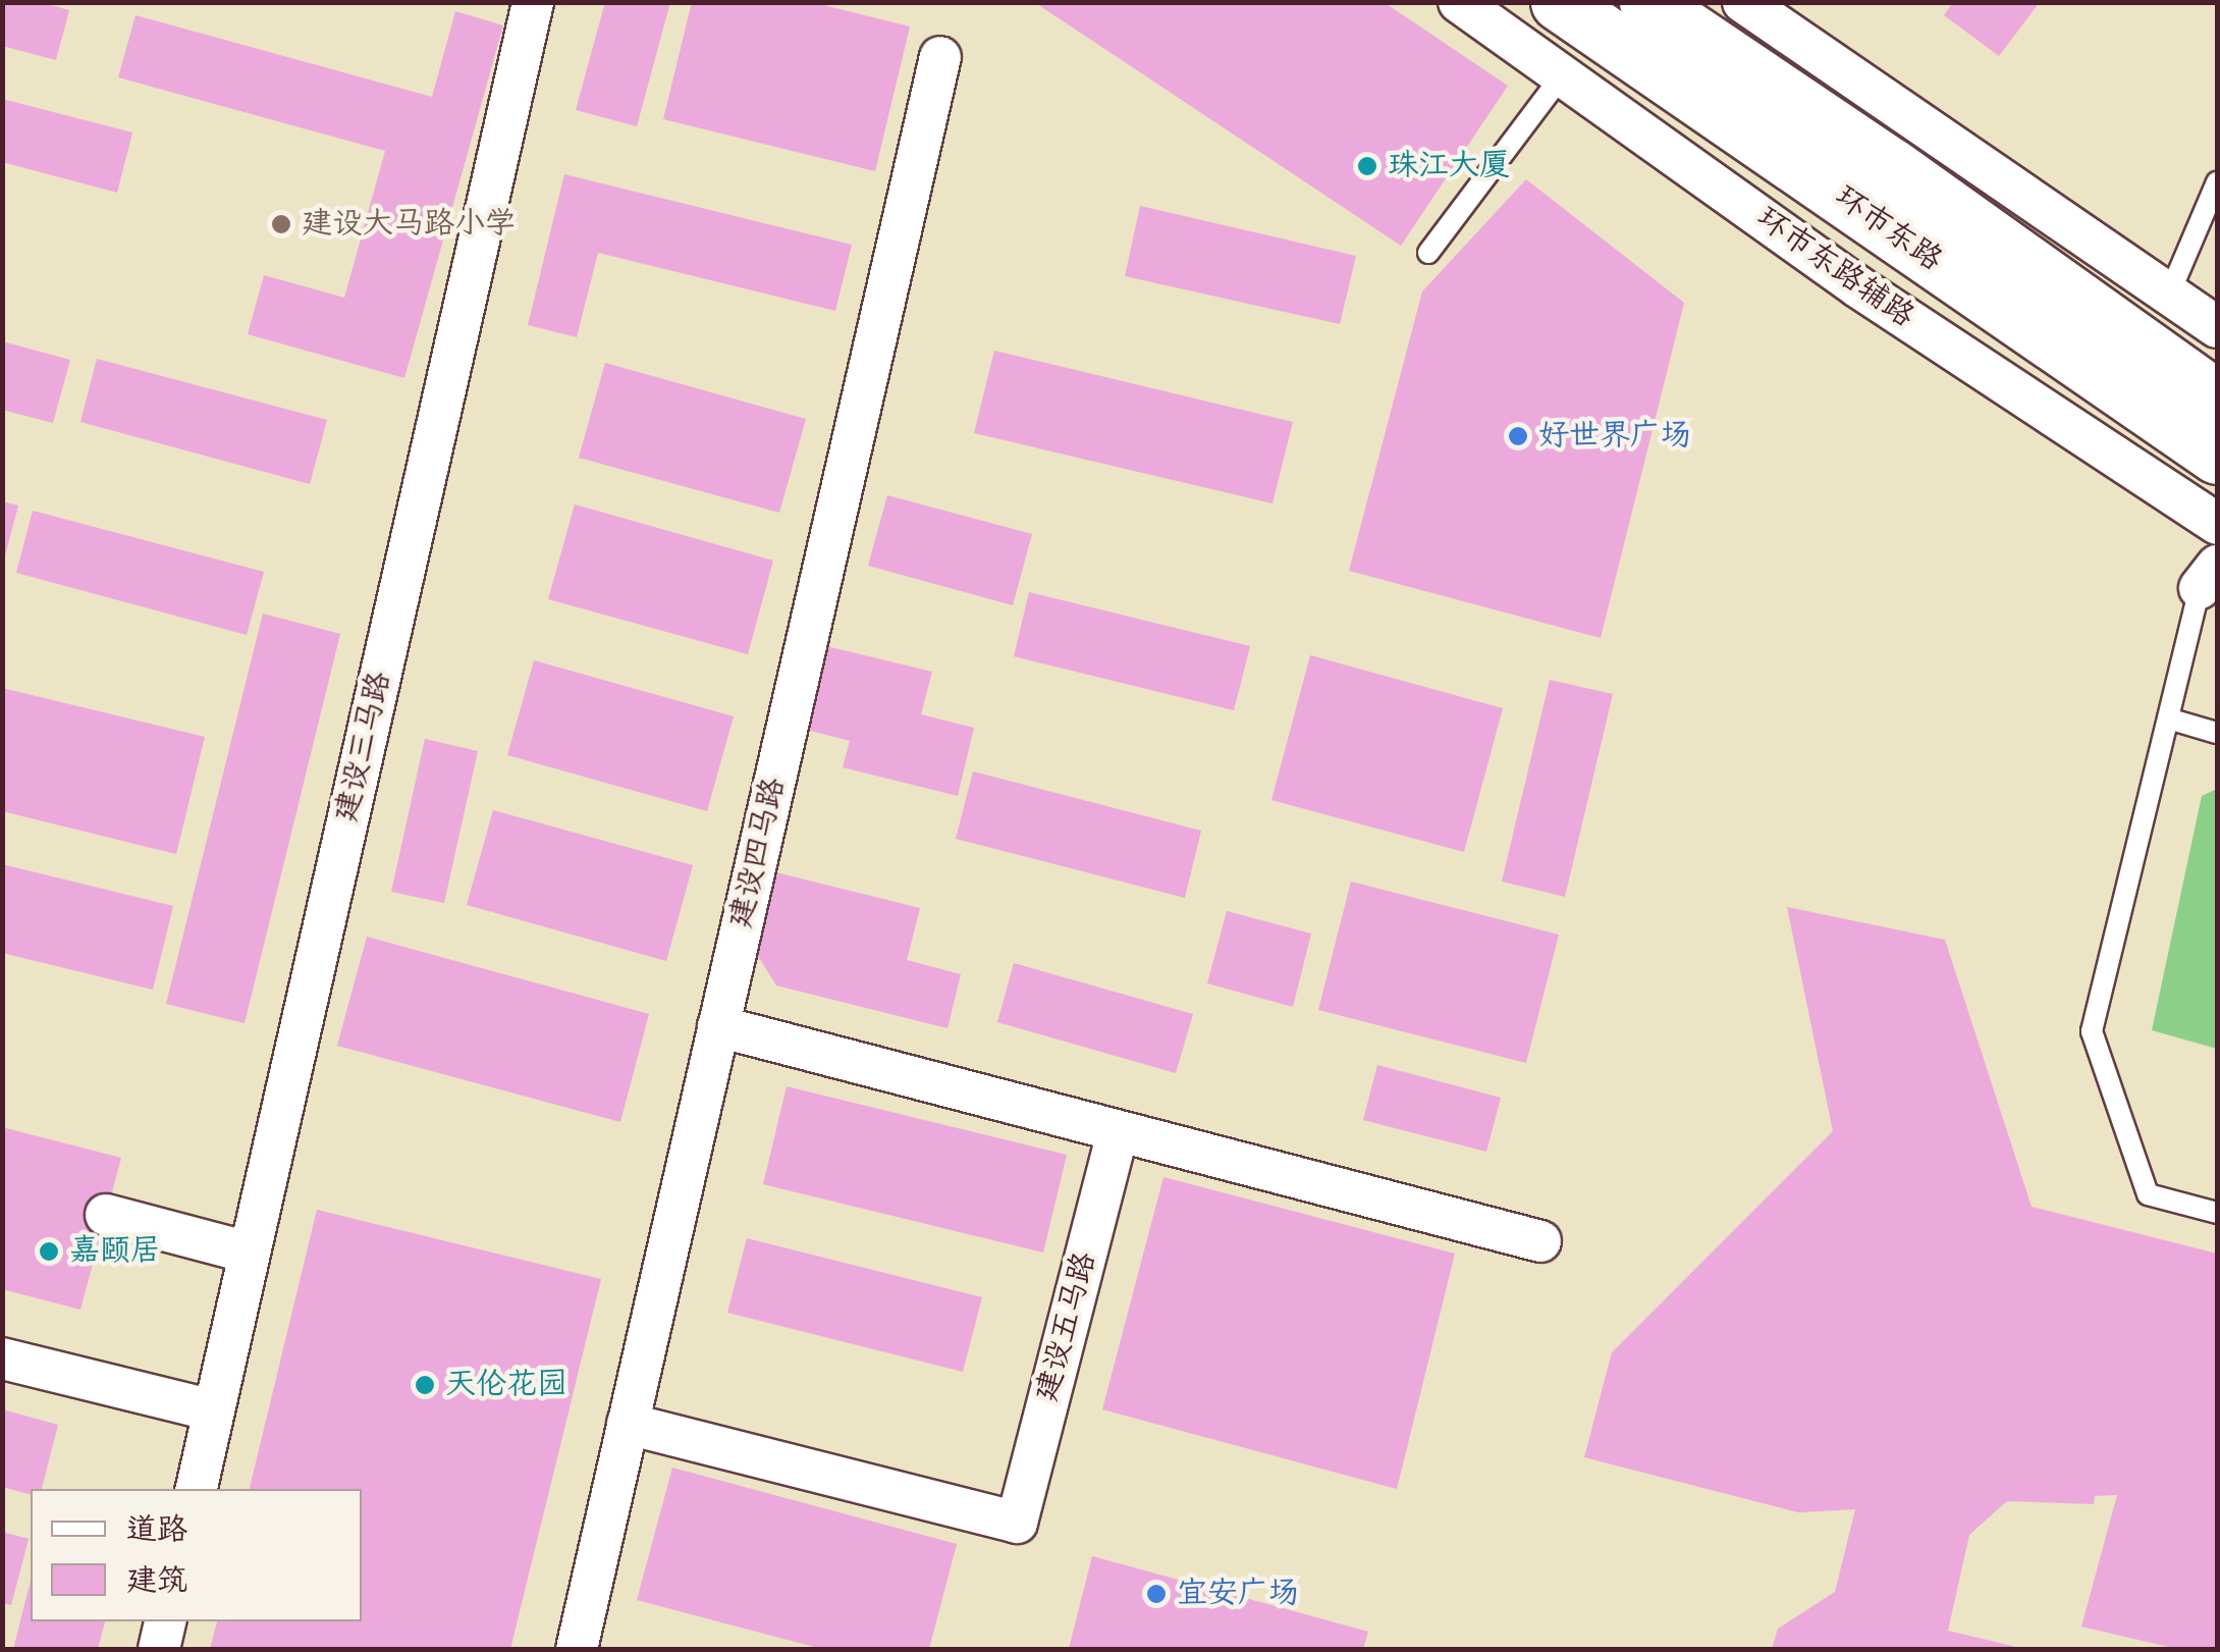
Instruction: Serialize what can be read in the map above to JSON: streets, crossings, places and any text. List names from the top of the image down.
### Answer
{
  "streets": {
    "highway": ["环市东路"],
    "street": [
      "环市东路辅路",
      "建设三马路",
      "建设四马路",
      "建设五马路"
    ]
  },
  "crossings": [
    ["建设四马路", "建设五马路"]
  ],
  "places": [
    "珠江大厦",
    "建设大马路小学",
    "好世界广场",
    "嘉颐居",
    "天伦花园",
    "宜安广场"
  ],
  "legend": ["道路", "建筑"]
}
